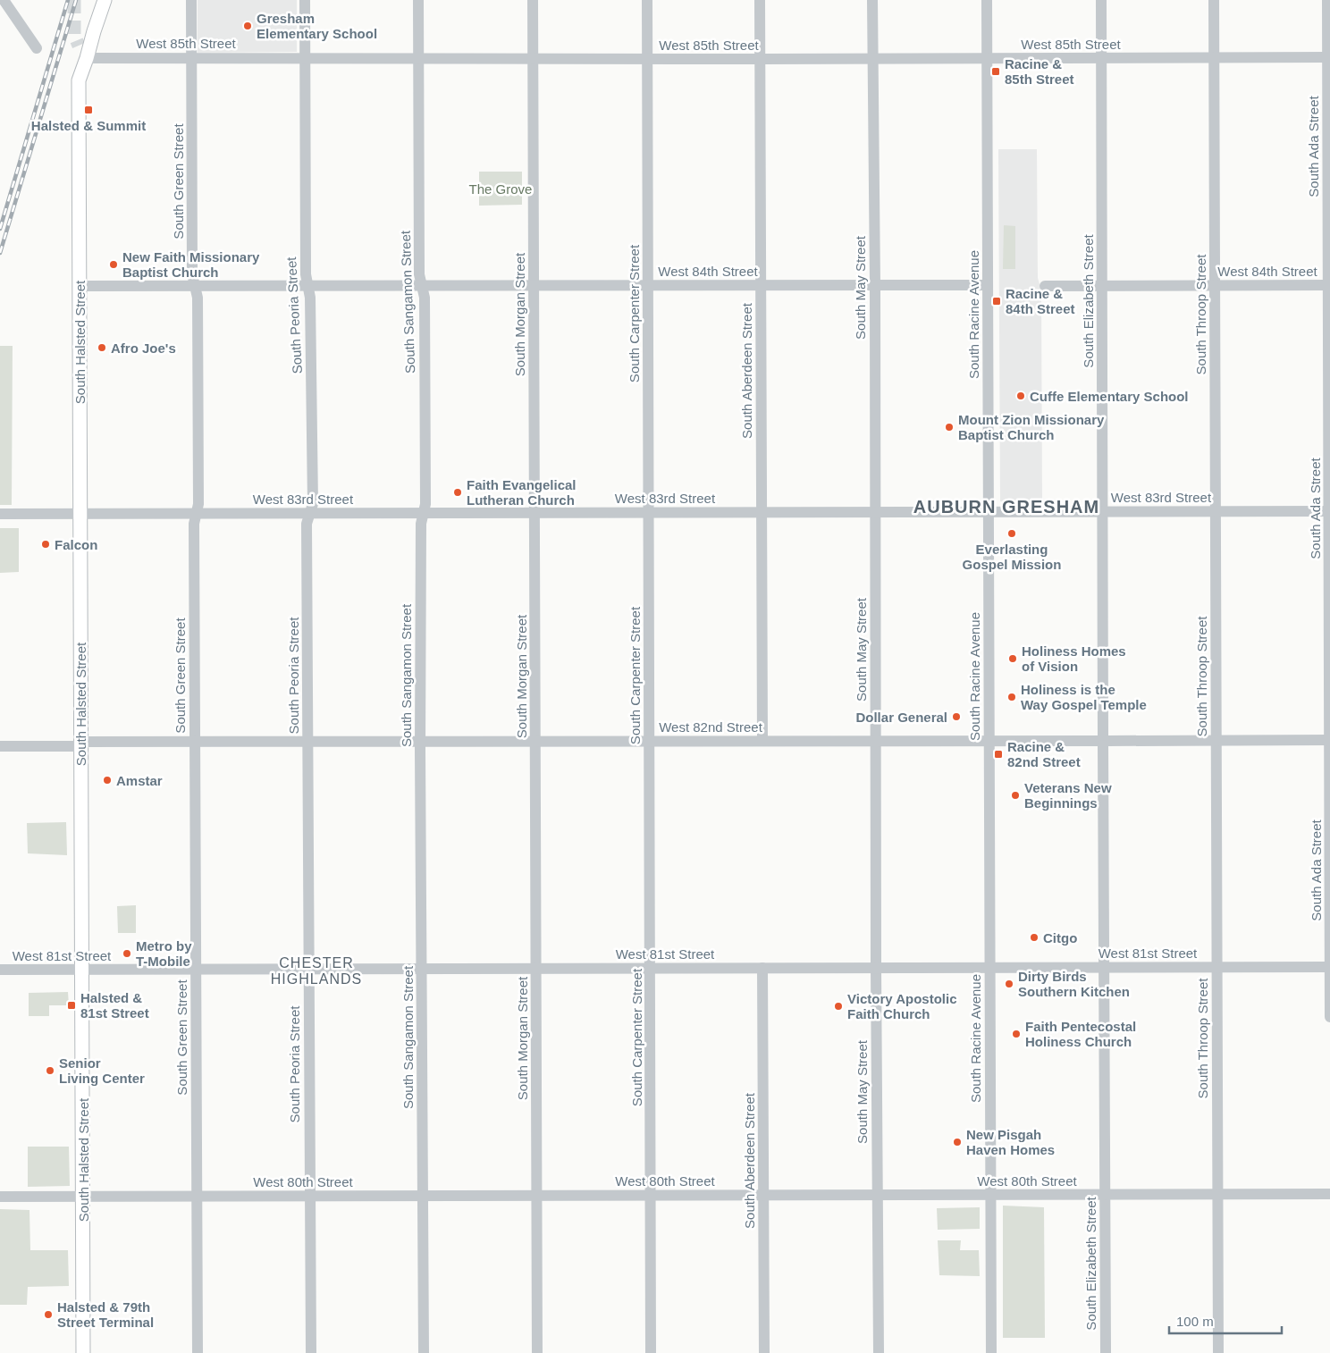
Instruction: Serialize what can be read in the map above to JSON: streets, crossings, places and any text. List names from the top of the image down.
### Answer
{
  "streets": {
    "main road": ["South Halsted Street"],
    "street": [
      "West 85th Street",
      "South Ada Street",
      "South Green Street",
      "West 84th Street",
      "South May Street",
      "South Elizabeth Street",
      "South Sangamon Street",
      "South Carpenter Street",
      "South Morgan Street",
      "South Racine Avenue",
      "South Throop Street",
      "South Peoria Street",
      "South Aberdeen Street",
      "West 83rd Street",
      "West 82nd Street",
      "West 81st Street",
      "West 80th Street"
    ]
  },
  "crossings": [
    ["West 85th Street", "South Ada Street"],
    ["West 85th Street", "South Green Street"],
    ["West 85th Street", "South May Street"],
    ["West 85th Street", "South Elizabeth Street"],
    ["West 85th Street", "South Sangamon Street"],
    ["West 85th Street", "South Carpenter Street"],
    ["West 85th Street", "South Morgan Street"],
    ["West 85th Street", "South Racine Avenue"],
    ["West 85th Street", "South Throop Street"],
    ["West 85th Street", "South Peoria Street"],
    ["West 85th Street", "South Halsted Street"],
    ["West 85th Street", "South Aberdeen Street"],
    ["South Ada Street", "West 84th Street"],
    ["South Ada Street", "West 83rd Street"],
    ["South Ada Street", "West 82nd Street"],
    ["South Ada Street", "West 81st Street"],
    ["South Green Street", "West 84th Street"],
    ["South Green Street", "West 83rd Street"],
    ["South Green Street", "West 82nd Street"],
    ["South Green Street", "West 81st Street"],
    ["South Green Street", "West 80th Street"],
    ["West 84th Street", "South May Street"],
    ["West 84th Street", "South Elizabeth Street"],
    ["West 84th Street", "South Sangamon Street"],
    ["West 84th Street", "South Carpenter Street"],
    ["West 84th Street", "South Morgan Street"],
    ["West 84th Street", "South Racine Avenue"],
    ["West 84th Street", "South Throop Street"],
    ["West 84th Street", "South Peoria Street"],
    ["West 84th Street", "South Halsted Street"],
    ["West 84th Street", "South Aberdeen Street"],
    ["South May Street", "West 83rd Street"],
    ["South May Street", "West 82nd Street"],
    ["South May Street", "West 81st Street"],
    ["South May Street", "West 80th Street"],
    ["South Elizabeth Street", "West 83rd Street"],
    ["South Elizabeth Street", "West 82nd Street"],
    ["South Elizabeth Street", "West 81st Street"],
    ["South Elizabeth Street", "West 80th Street"],
    ["South Sangamon Street", "West 83rd Street"],
    ["South Sangamon Street", "West 82nd Street"],
    ["South Sangamon Street", "West 81st Street"],
    ["South Sangamon Street", "West 80th Street"],
    ["South Carpenter Street", "West 83rd Street"],
    ["South Carpenter Street", "West 82nd Street"],
    ["South Carpenter Street", "West 81st Street"],
    ["South Carpenter Street", "West 80th Street"],
    ["South Morgan Street", "West 83rd Street"],
    ["South Morgan Street", "West 82nd Street"],
    ["South Morgan Street", "West 81st Street"],
    ["South Morgan Street", "West 80th Street"],
    ["South Racine Avenue", "West 83rd Street"],
    ["South Racine Avenue", "West 82nd Street"],
    ["South Racine Avenue", "West 81st Street"],
    ["South Racine Avenue", "West 80th Street"],
    ["South Throop Street", "West 83rd Street"],
    ["South Throop Street", "West 82nd Street"],
    ["South Throop Street", "West 81st Street"],
    ["South Throop Street", "West 80th Street"],
    ["South Peoria Street", "West 83rd Street"],
    ["South Peoria Street", "West 82nd Street"],
    ["South Peoria Street", "West 81st Street"],
    ["South Peoria Street", "West 80th Street"],
    ["South Halsted Street", "West 83rd Street"],
    ["South Halsted Street", "West 82nd Street"],
    ["South Halsted Street", "West 81st Street"],
    ["South Halsted Street", "West 80th Street"],
    ["South Aberdeen Street", "West 83rd Street"],
    ["South Aberdeen Street", "West 82nd Street"],
    ["South Aberdeen Street", "West 81st Street"],
    ["South Aberdeen Street", "West 80th Street"]
  ],
  "districts": ["AUBURN GRESHAM", "CHESTER HIGHLANDS"],
  "parks": ["The Grove"],
  "places": {
    "other": [
      "Gresham Elementary School",
      "New Faith Missionary Baptist Church",
      "Afro Joe's",
      "Cuffe Elementary School",
      "Mount Zion Missionary Baptist Church",
      "Faith Evangelical Lutheran Church",
      "Everlasting Gospel Mission",
      "Falcon",
      "Holiness Homes of Vision",
      "Holiness is the Way Gospel Temple",
      "Dollar General",
      "Amstar",
      "Veterans New Beginnings",
      "Citgo",
      "Metro by T-Mobile",
      "Dirty Birds Southern Kitchen",
      "Victory Apostolic Faith Church",
      "Faith Pentecostal Holiness Church",
      "Senior Living Center",
      "New Pisgah Haven Homes",
      "Halsted & 79th Street Terminal"
    ],
    "transit": [
      "Racine & 85th Street",
      "Halsted & Summit",
      "Racine & 84th Street",
      "Racine & 82nd Street",
      "Halsted & 81st Street"
    ]
  },
  "scale_bar": "100 m"
}
